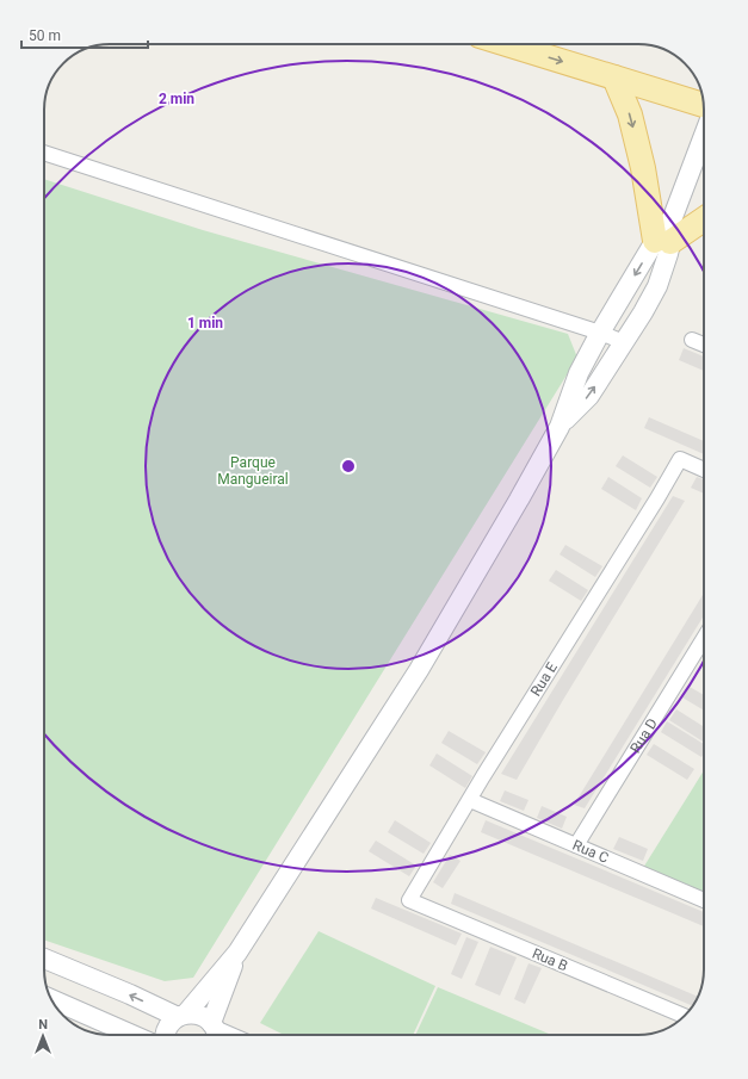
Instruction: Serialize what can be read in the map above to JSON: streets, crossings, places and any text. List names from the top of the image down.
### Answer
{
  "streets": {
    "street": [
      "Rua E",
      "Rua D",
      "Rua C",
      "Rua B"
    ]
  },
  "crossings": [
    ["Rua E", "Rua C"],
    ["Rua E", "Rua B"],
    ["Rua D", "Rua C"]
  ],
  "parks": ["Parque Mangueiral"],
  "scale_bar": "50 m",
  "north": "top",
  "rings": ["2 min", "1 min"]
}
